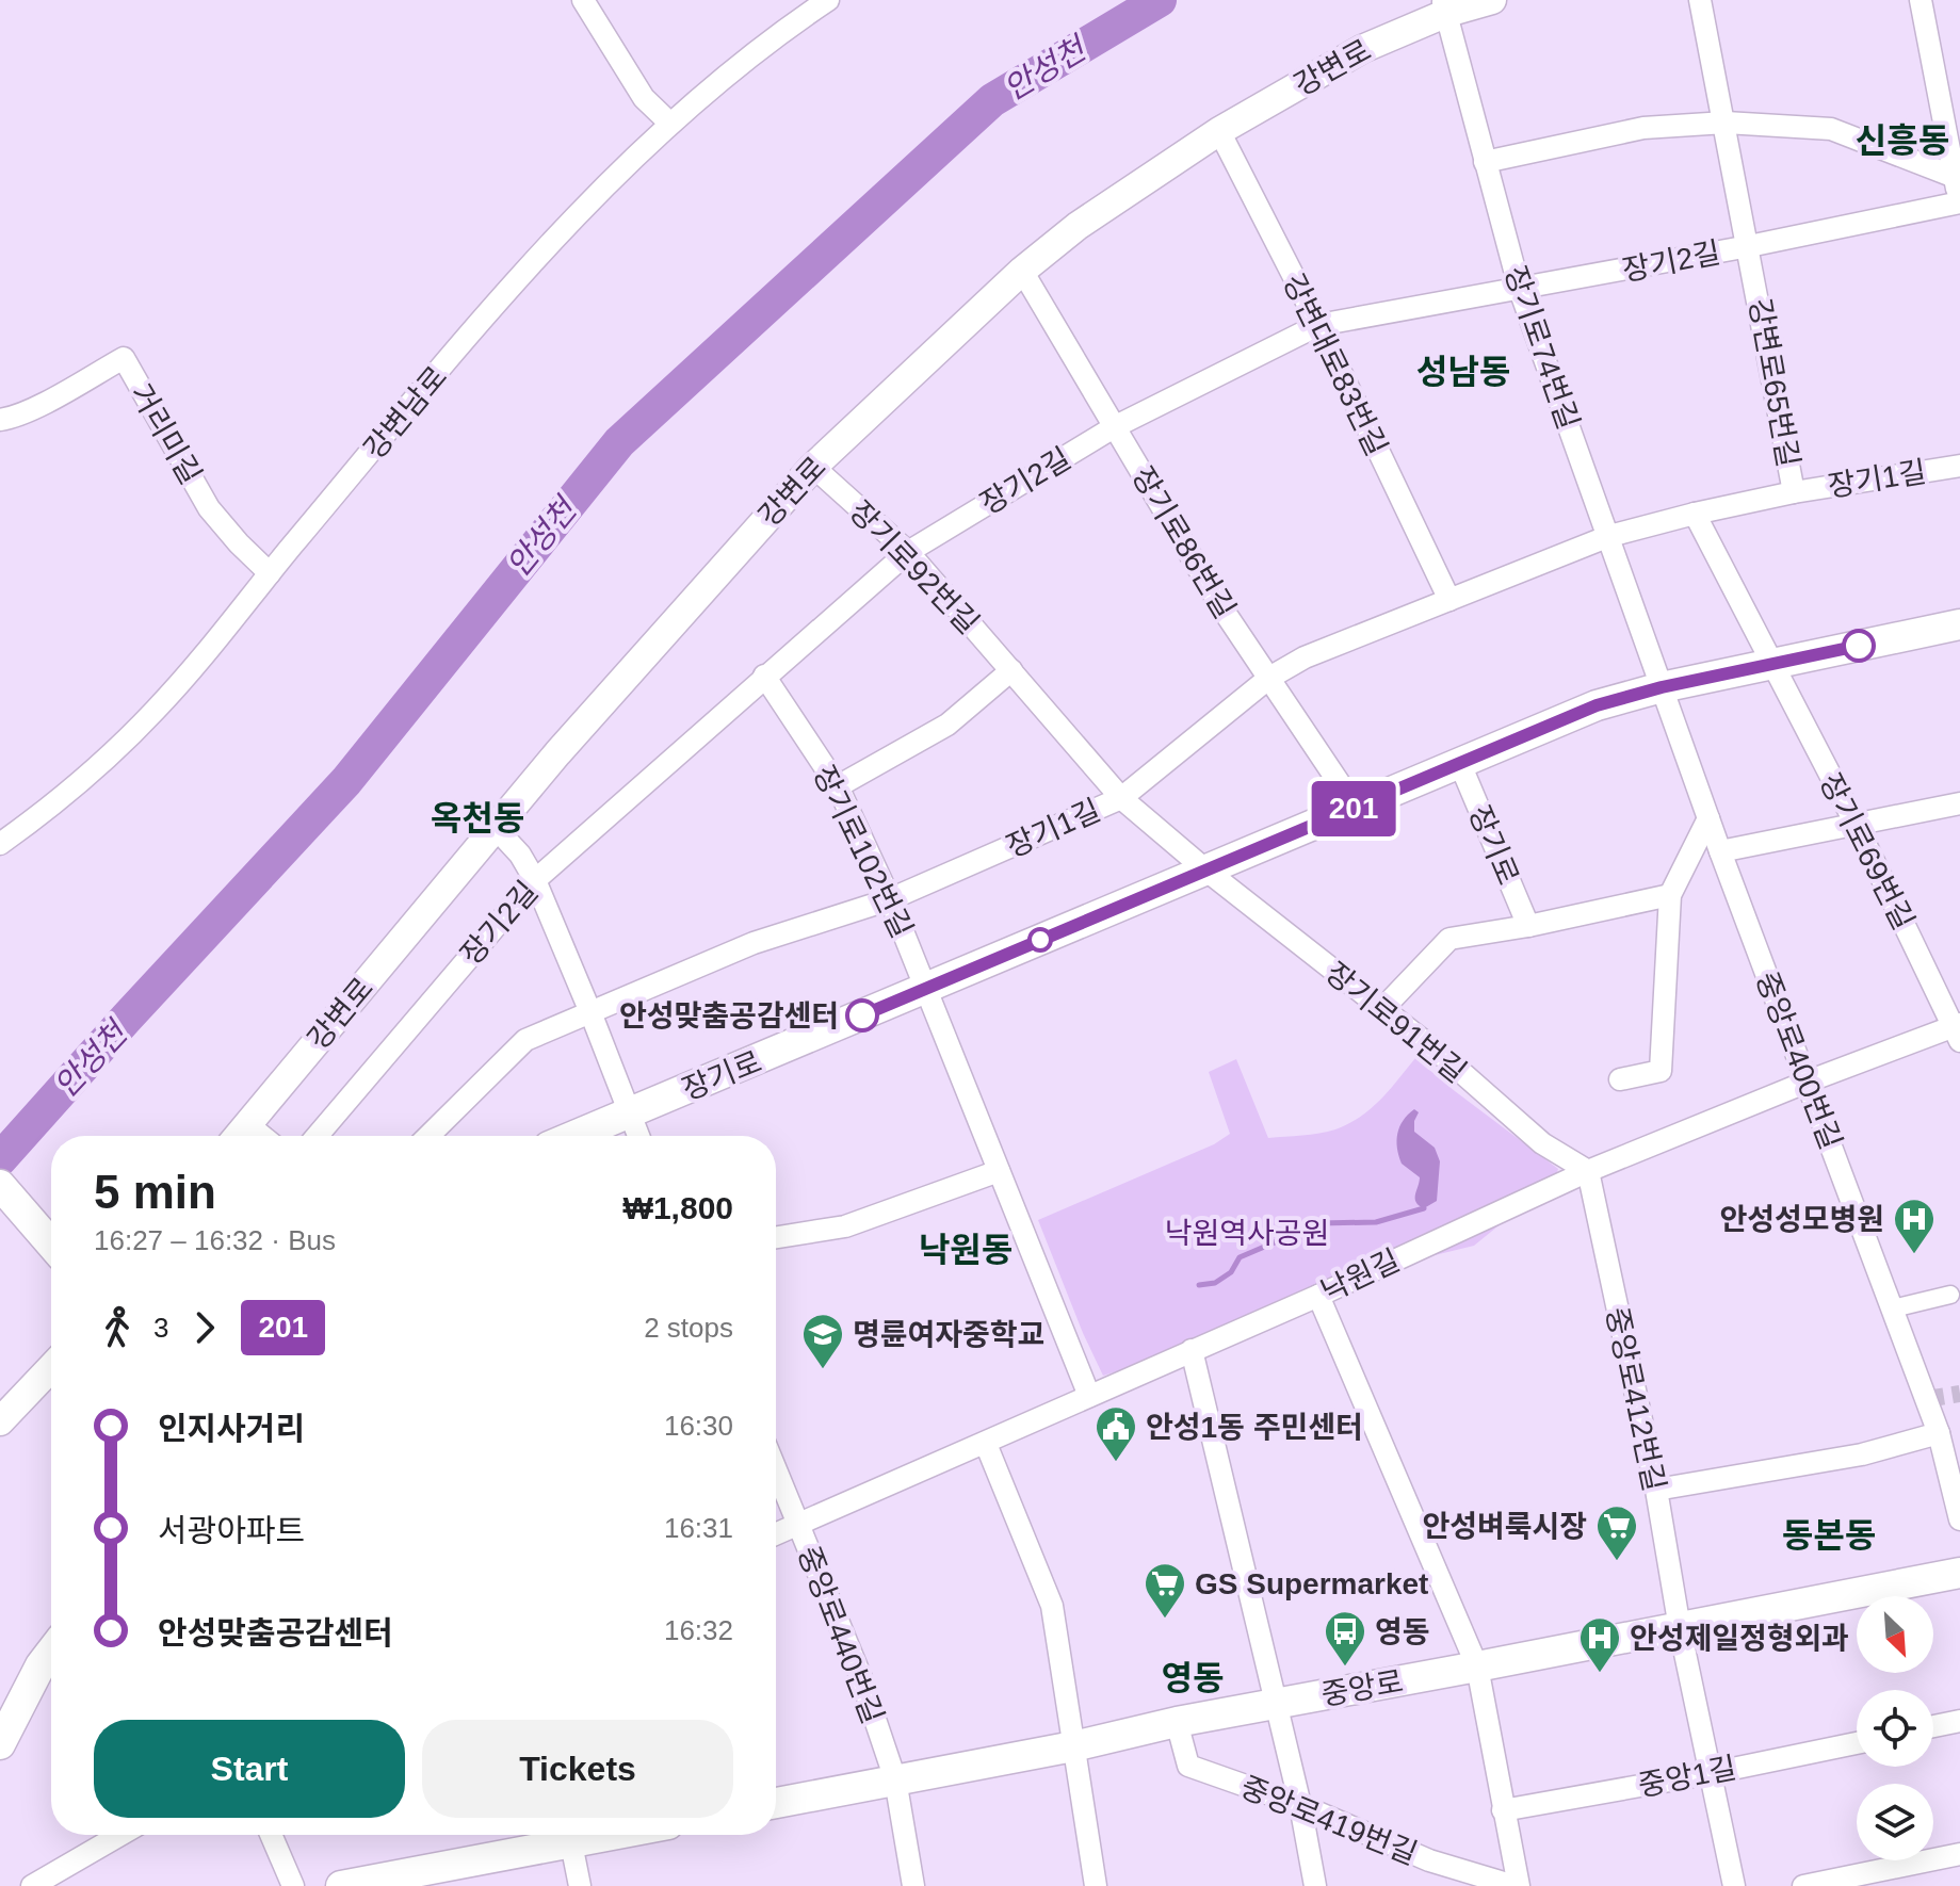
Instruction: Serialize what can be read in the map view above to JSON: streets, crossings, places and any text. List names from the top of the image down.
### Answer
{
  "streets": {
    "main road": ["장기로", "중앙로"],
    "street": [
      "강변로",
      "장기2길",
      "장기로74번길",
      "강변대로83번길",
      "강변로65번길",
      "강변남로",
      "거리미길",
      "장기1길",
      "장기로86번길",
      "장기로92번길",
      "장기로102번길",
      "장기로69번길",
      "장기로91번길",
      "중앙로400번길",
      "낙원길",
      "중앙로412번길",
      "중앙로440번길",
      "중앙1길",
      "중앙로419번길"
    ]
  },
  "crossings": [
    ["강변로", "장기로74번길"],
    ["강변로", "강변대로83번길"],
    ["강변로", "장기로86번길"],
    ["강변로", "장기로92번길"],
    ["장기2길", "장기로74번길"],
    ["장기2길", "강변대로83번길"],
    ["장기2길", "강변로65번길"],
    ["장기2길", "장기로86번길"],
    ["장기2길", "장기로92번길"],
    ["장기2길", "장기로102번길"],
    ["장기로74번길", "장기1길"],
    ["장기로74번길", "장기로"],
    ["장기로74번길", "중앙로400번길"],
    ["강변대로83번길", "장기1길"],
    ["강변로65번길", "장기1길"],
    ["강변남로", "거리미길"],
    ["장기1길", "장기로86번길"],
    ["장기1길", "장기로92번길"],
    ["장기1길", "장기로102번길"],
    ["장기로86번길", "장기로"],
    ["장기로92번길", "장기로"],
    ["장기로92번길", "장기로91번길"],
    ["장기로", "장기로102번길"],
    ["장기로", "장기로69번길"],
    ["장기로", "장기로91번길"],
    ["장기로", "중앙로400번길"],
    ["장기로102번길", "낙원길"],
    ["장기로69번길", "낙원길"],
    ["장기로91번길", "낙원길"],
    ["장기로91번길", "중앙로412번길"],
    ["중앙로400번길", "낙원길"],
    ["낙원길", "중앙로412번길"],
    ["낙원길", "중앙로440번길"],
    ["낙원길", "중앙로419번길"],
    ["중앙로412번길", "중앙로"],
    ["중앙로412번길", "중앙1길"],
    ["중앙로440번길", "중앙로"],
    ["중앙로", "중앙로419번길"],
    ["중앙1길", "중앙로419번길"]
  ],
  "districts": [
    "신흥동",
    "성남동",
    "옥천동",
    "낙원동",
    "동본동",
    "영동"
  ],
  "water": ["안성천"],
  "parks": ["낙원역사공원"],
  "places": {
    "other": ["안성맞춤공감센터"],
    "hospital": ["안성성모병원", "안성제일정형외과"],
    "school or university": ["명륜여자중학교"],
    "public building": ["안성1동 주민센터"],
    "supermarket": ["안성벼룩시장", "GS Supermarket"],
    "bus stop": ["영동"]
  },
  "lines": ["bus line 201"],
  "north": "bottom right",
  "page": {
    "on_map": "201",
    "heading": ["5 min", "16:27 – 16:32 · Bus", "₩1,800"],
    "legs": ["3", "201", "2 stops"],
    "list": [
      {
        "name": "인지사거리",
        "value": "16:30"
      },
      {
        "name": "서광아파트",
        "value": "16:31"
      },
      {
        "name": "안성맞춤공감센터",
        "value": "16:32"
      }
    ],
    "buttons": ["Start", "Tickets"]
  }
}
